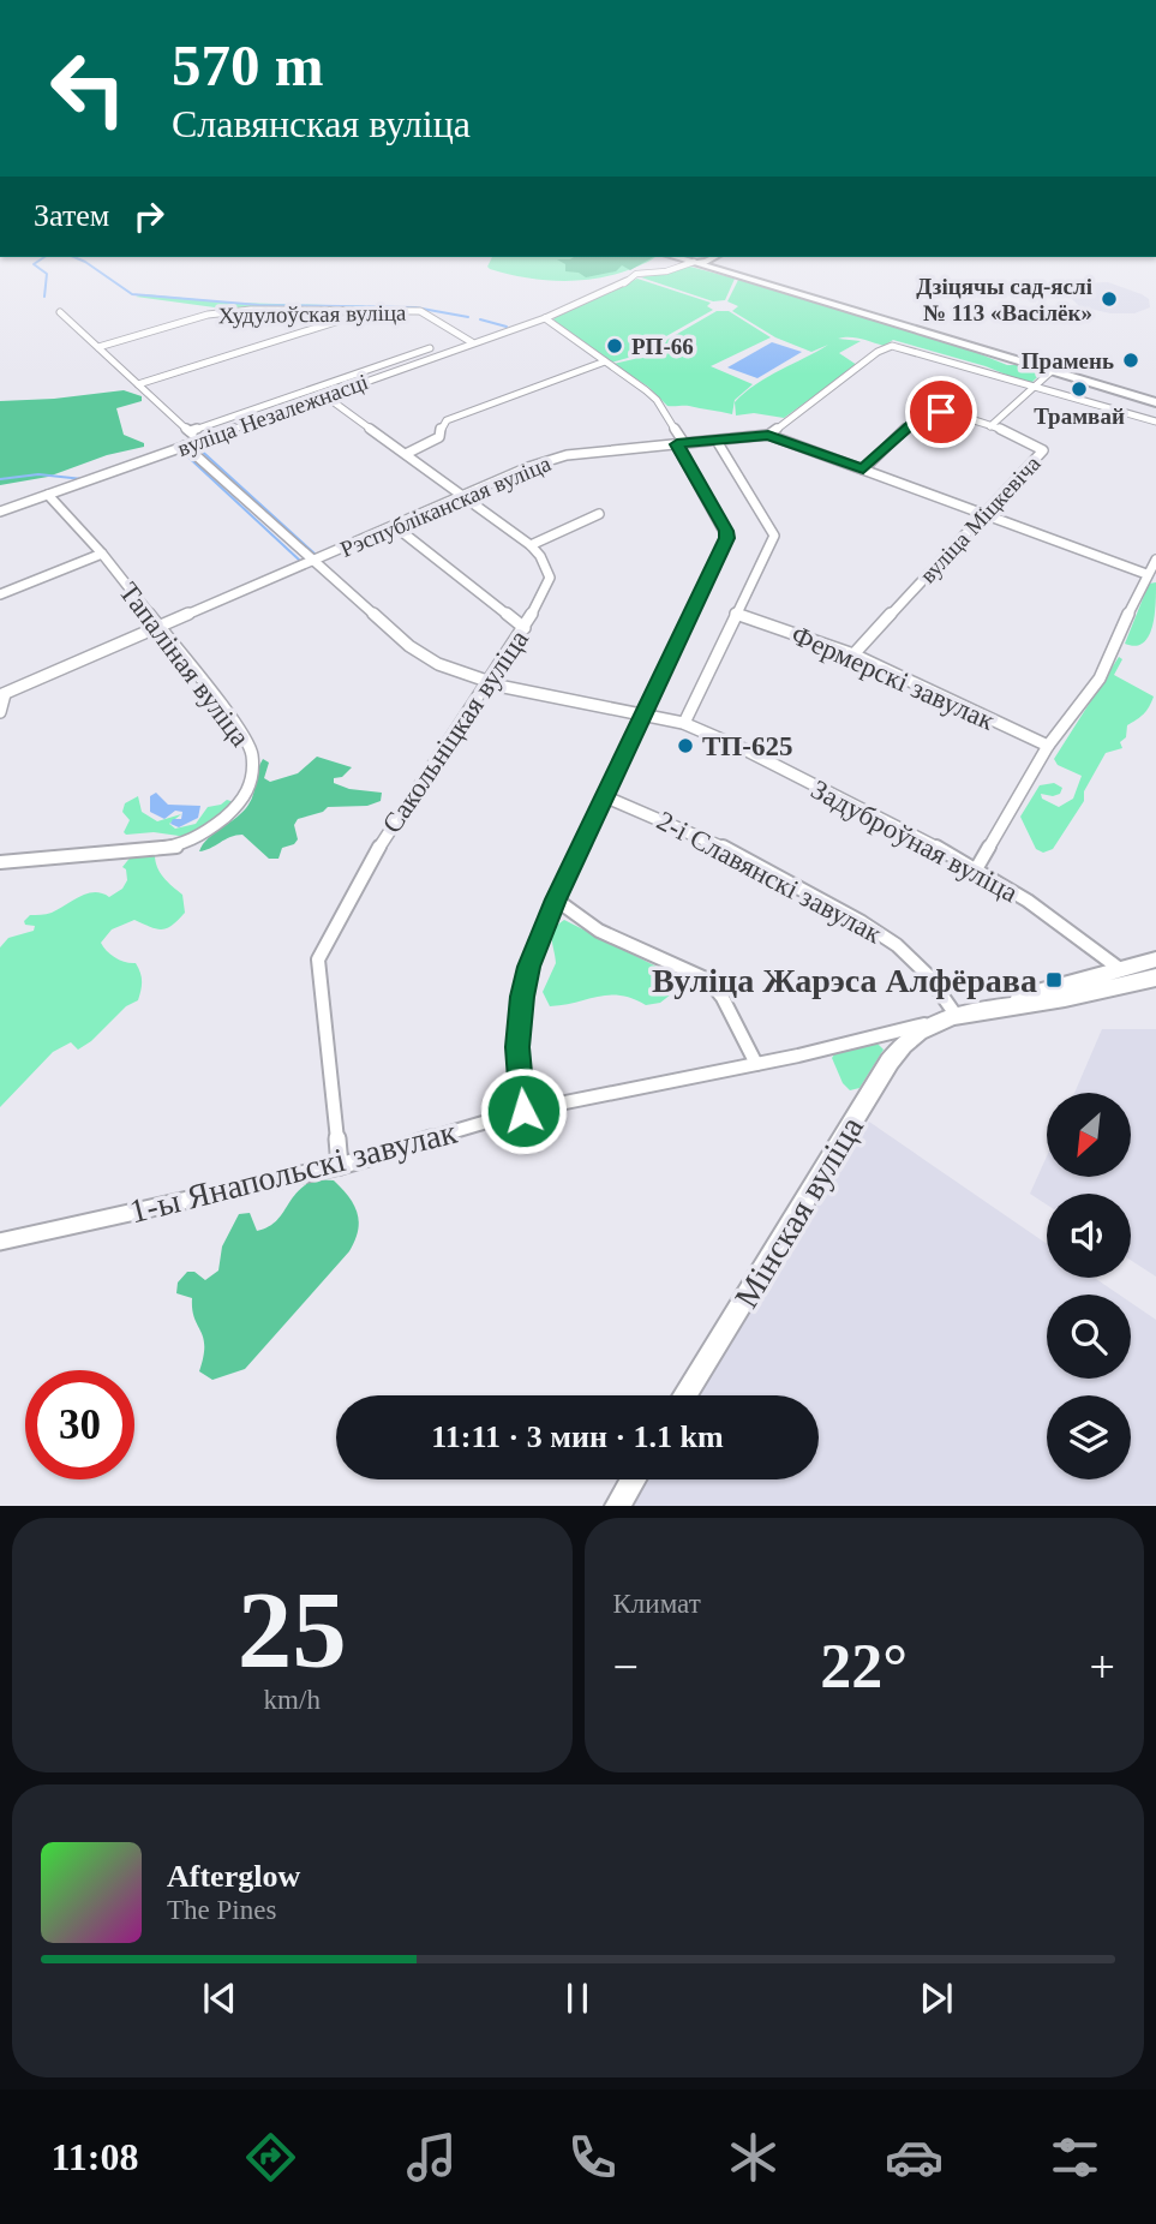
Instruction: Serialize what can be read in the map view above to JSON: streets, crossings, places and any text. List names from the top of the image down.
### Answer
{
  "streets": {
    "main road": ["Мінская вуліца"],
    "street": [
      "Худулоўская вуліца",
      "вуліца Незалежнасці",
      "Рэспубліканская вуліца",
      "вуліца Міцкевіча",
      "Тапаліная вуліца",
      "Фермерскі завулак",
      "Сакольніцкая вуліца",
      "Задуброўная вуліца",
      "2-і Славянскі завулак",
      "1-ы Янапольскі завулак"
    ]
  },
  "crossings": [
    ["Худулоўская вуліца", "вуліца Незалежнасці"],
    ["вуліца Незалежнасці", "Тапаліная вуліца"],
    ["вуліца Незалежнасці", "Сакольніцкая вуліца"],
    ["вуліца Незалежнасці", "Задуброўная вуліца"],
    ["Рэспубліканская вуліца", "вуліца Міцкевіча"],
    ["Рэспубліканская вуліца", "Тапаліная вуліца"],
    ["Рэспубліканская вуліца", "Сакольніцкая вуліца"],
    ["Рэспубліканская вуліца", "Задуброўная вуліца"],
    ["вуліца Міцкевіча", "Фермерскі завулак"],
    ["Сакольніцкая вуліца", "Задуброўная вуліца"],
    ["Сакольніцкая вуліца", "1-ы Янапольскі завулак"],
    ["1-ы Янапольскі завулак", "Мінская вуліца"]
  ],
  "places": {
    "other": [
      "Дзіцячы сад-яслі № 113 «Васілёк»",
      "РП-66",
      "Прамень",
      "Трамвай",
      "ТП-625"
    ],
    "transit": ["Вуліца Жарэса Алфёрава"]
  },
  "north": "bottom left",
  "page": {
    "turn": ["570 m", "Славянская вуліца"],
    "then": "Затем",
    "limit": "30",
    "trip": "11:11 · 3 мин · 1.1 km",
    "tile": [
      ["25", "km/h"],
      "Климат"
    ],
    "heat": ["−", "22°", "+"],
    "song": ["Afterglow", "The Pines"],
    "tabs": "11:08"
  }
}
